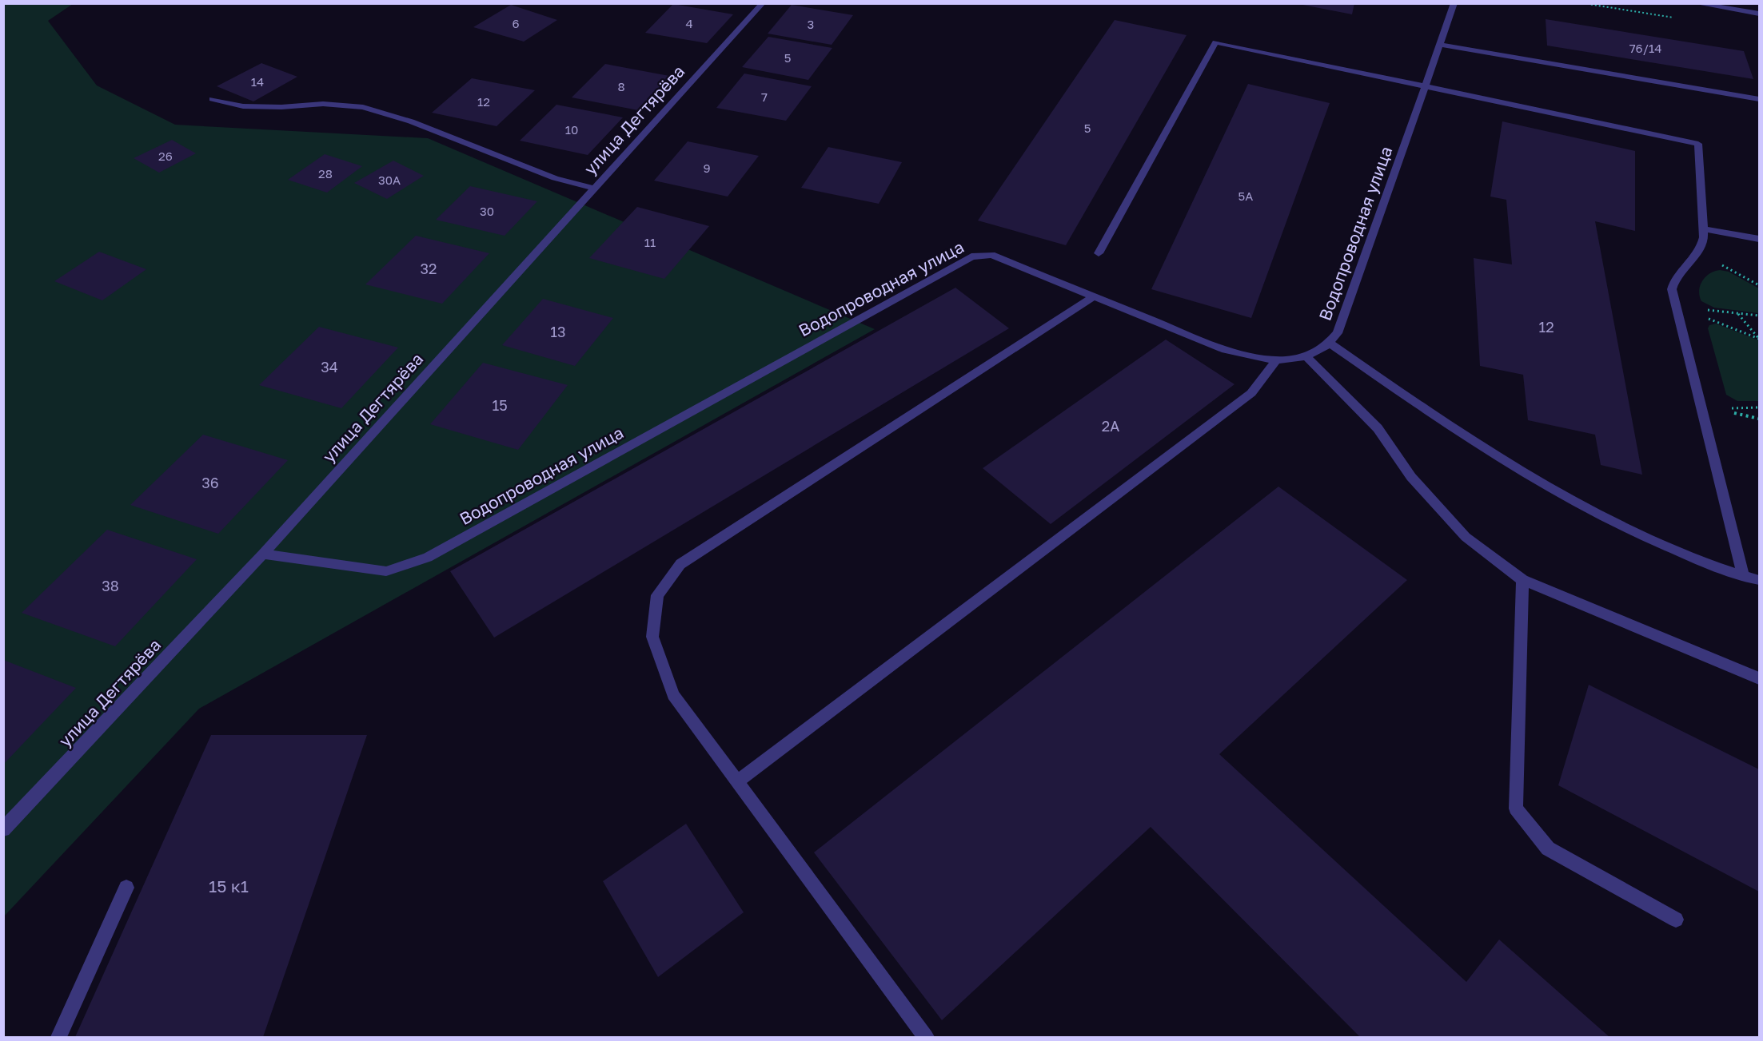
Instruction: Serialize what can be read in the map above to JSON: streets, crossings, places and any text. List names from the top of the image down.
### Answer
{
  "streets": {
    "street": ["улица Дегтярёва", "Водопроводная улица"]
  },
  "crossings": [
    ["улица Дегтярёва", "Водопроводная улица"]
  ],
  "house_numbers": [
    "6",
    "4",
    "3",
    "76/14",
    "5",
    "14",
    "8",
    "7",
    "12",
    "5",
    "10",
    "26",
    "9",
    "28",
    "30А",
    "5А",
    "30",
    "11",
    "32",
    "12",
    "13",
    "34",
    "15",
    "2А",
    "36",
    "38",
    "15 к1"
  ]
}
